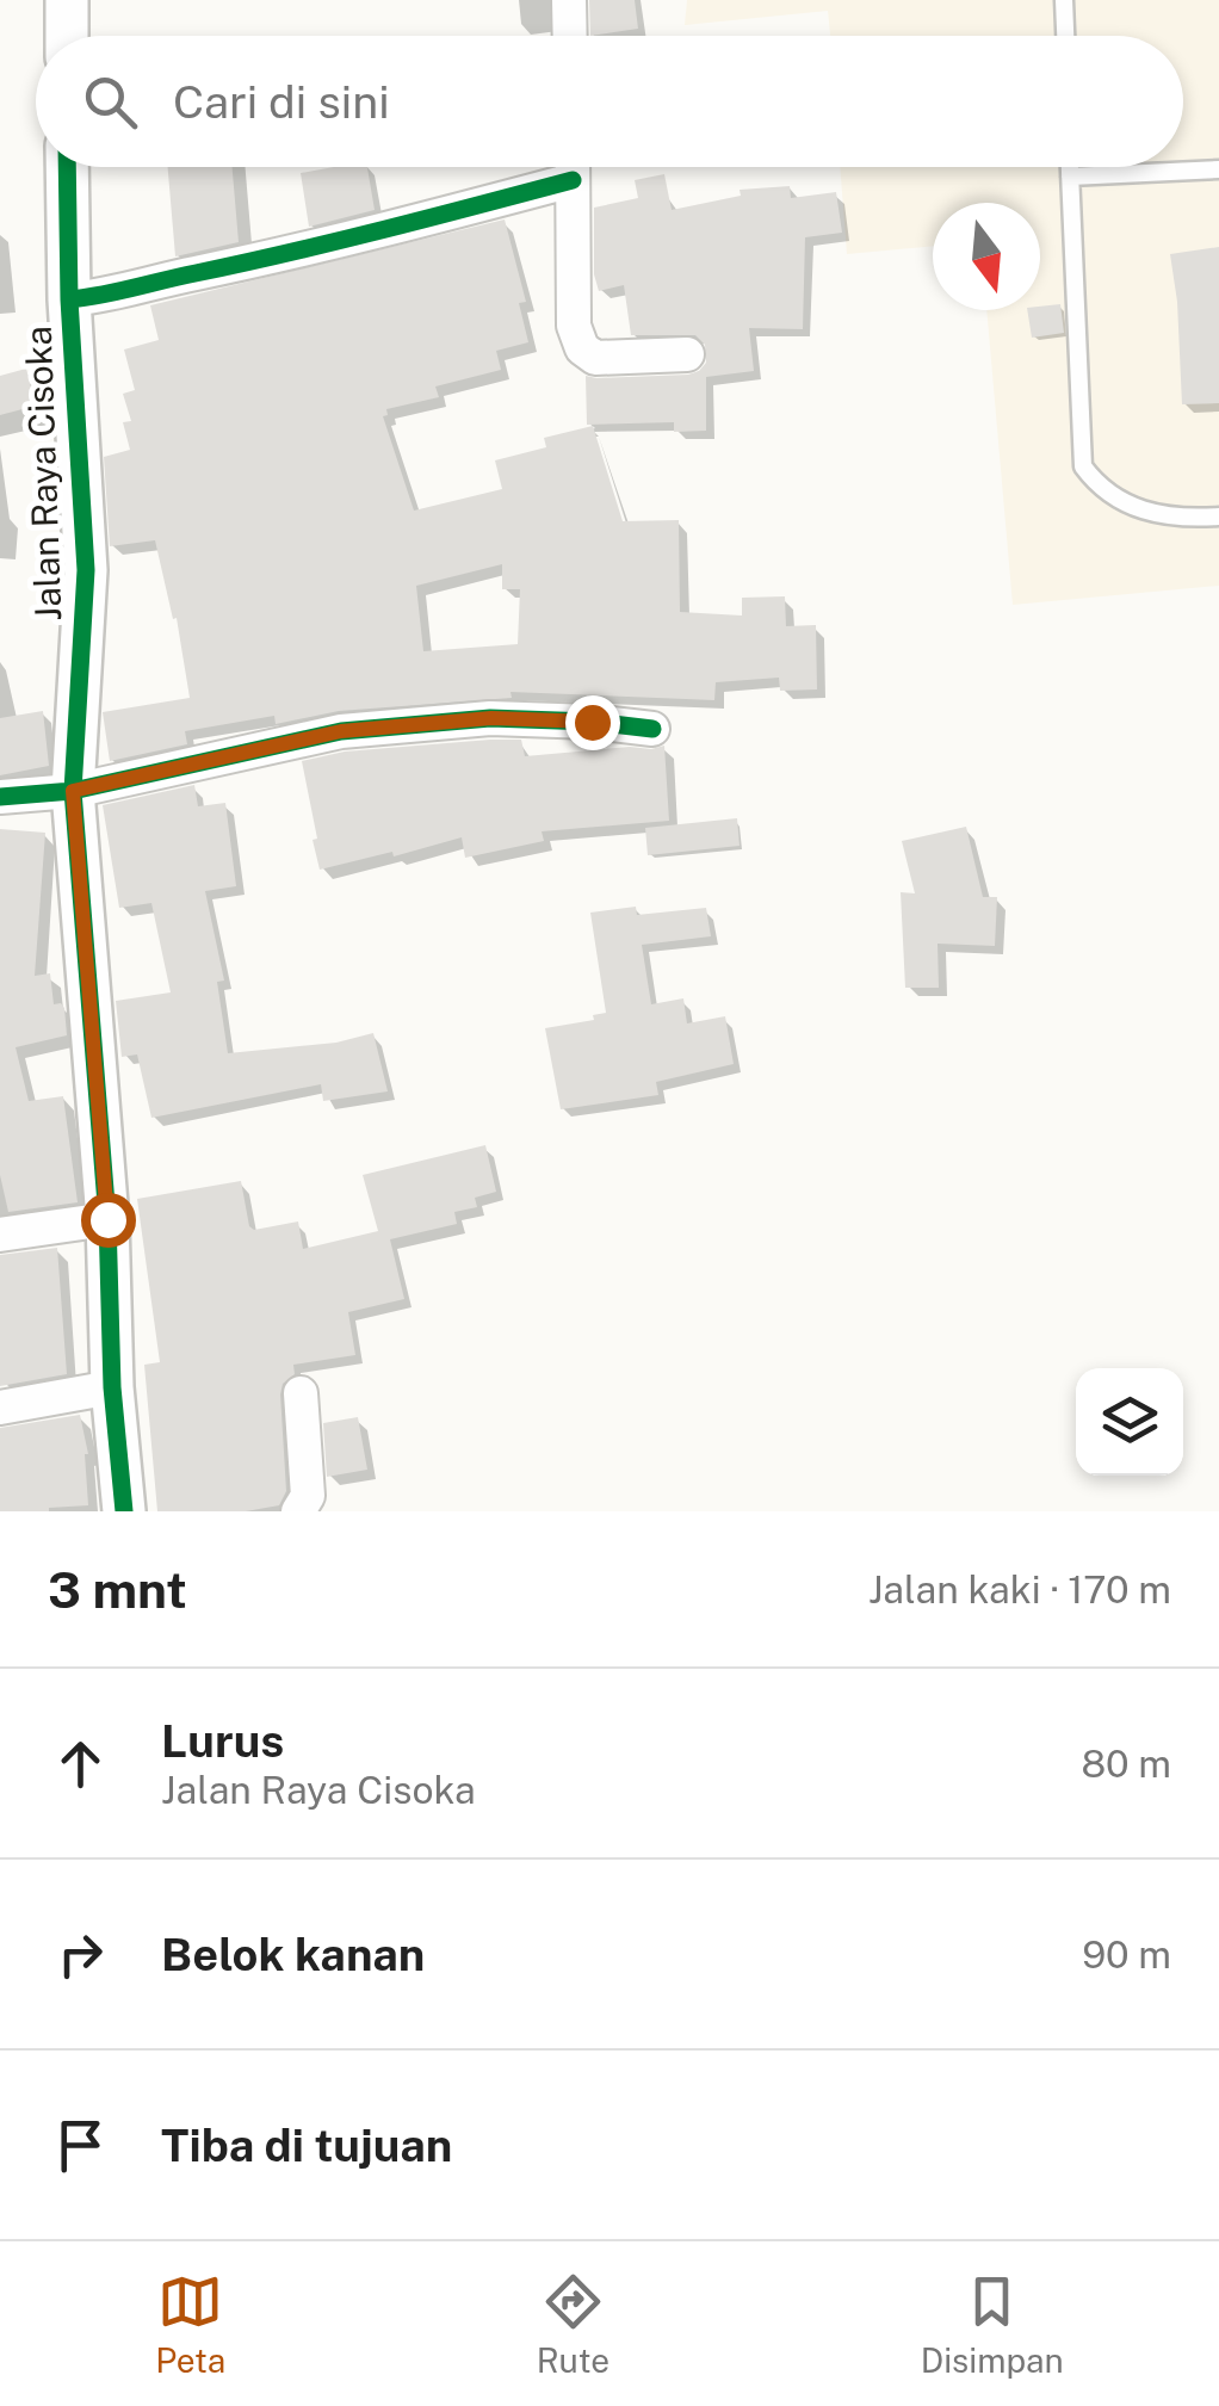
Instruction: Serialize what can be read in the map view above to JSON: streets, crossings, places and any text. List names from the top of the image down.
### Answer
{
  "streets": {
    "street": ["Jalan Raya Cisoka"]
  },
  "north": "bottom",
  "page": {
    "search": "Cari di sini",
    "heading": ["3 mnt", "Jalan kaki · 170 m"],
    "list": [
      ["Lurus", "Jalan Raya Cisoka", "80 m"],
      ["Belok kanan", "90 m"],
      "Tiba di tujuan"
    ],
    "nav": ["Peta", "Rute", "Disimpan"]
  }
}
